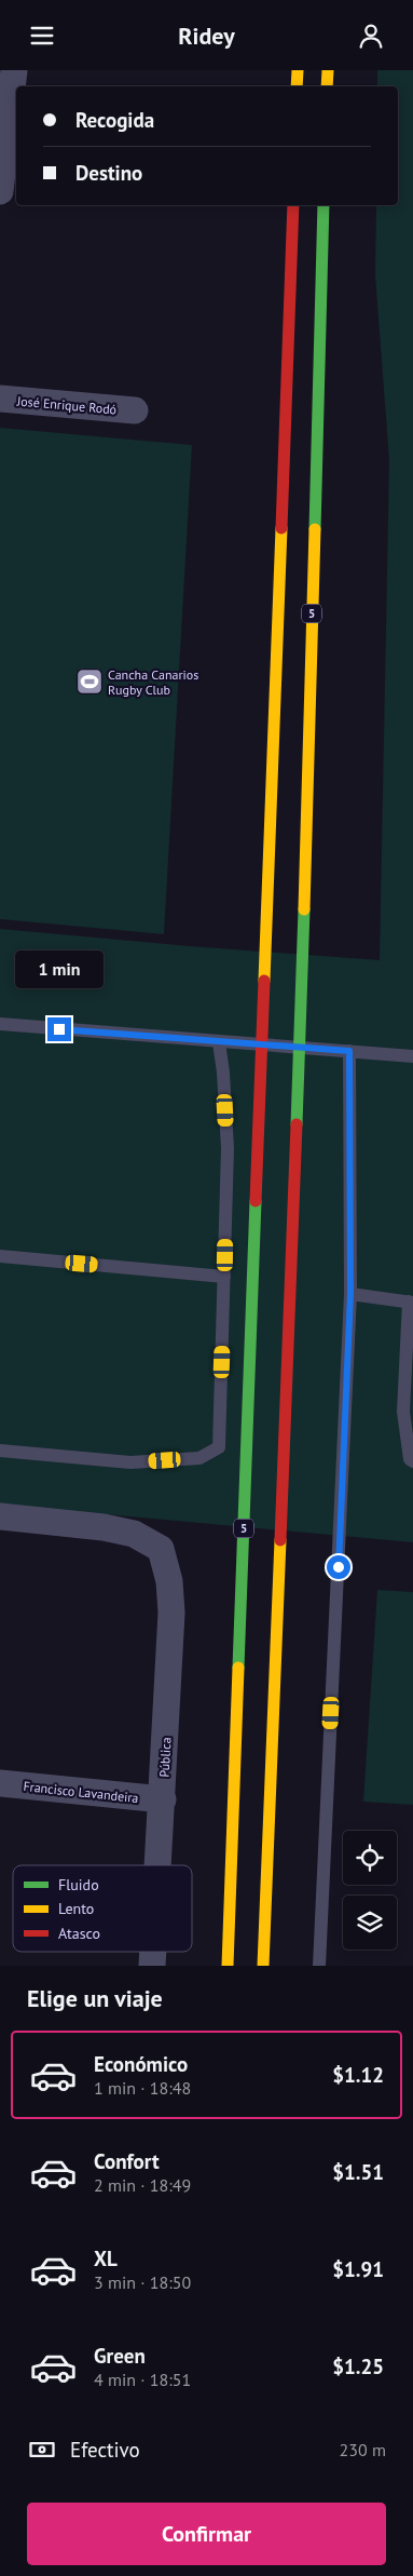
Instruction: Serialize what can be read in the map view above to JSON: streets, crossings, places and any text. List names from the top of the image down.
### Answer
{
  "streets": {
    "highway": ["5"],
    "street": ["José Enrique Rodó", "Pública", "Francisco Lavandeira"]
  },
  "crossings": [
    ["Pública", "Francisco Lavandeira"]
  ],
  "places": {
    "sports": ["Cancha Canarios Rugby Club"]
  },
  "legend": ["Fluido", "Lento", "Atasco"],
  "page": {
    "header": "Ridey",
    "banner": ["Recogida", "Destino"],
    "bubble": "1 min",
    "heading": "Elige un viaje",
    "list": [
      {
        "name": "Económico",
        "note": "1 min · 18:48",
        "value": "$1.12"
      },
      {
        "name": "Confort",
        "note": "2 min · 18:49",
        "value": "$1.51"
      },
      {
        "name": "XL",
        "note": "3 min · 18:50",
        "value": "$1.91"
      },
      {
        "name": "Green",
        "note": "4 min · 18:51",
        "value": "$1.25"
      }
    ],
    "pay": ["Efectivo", "230 m"],
    "buttons": "Confirmar"
  }
}
